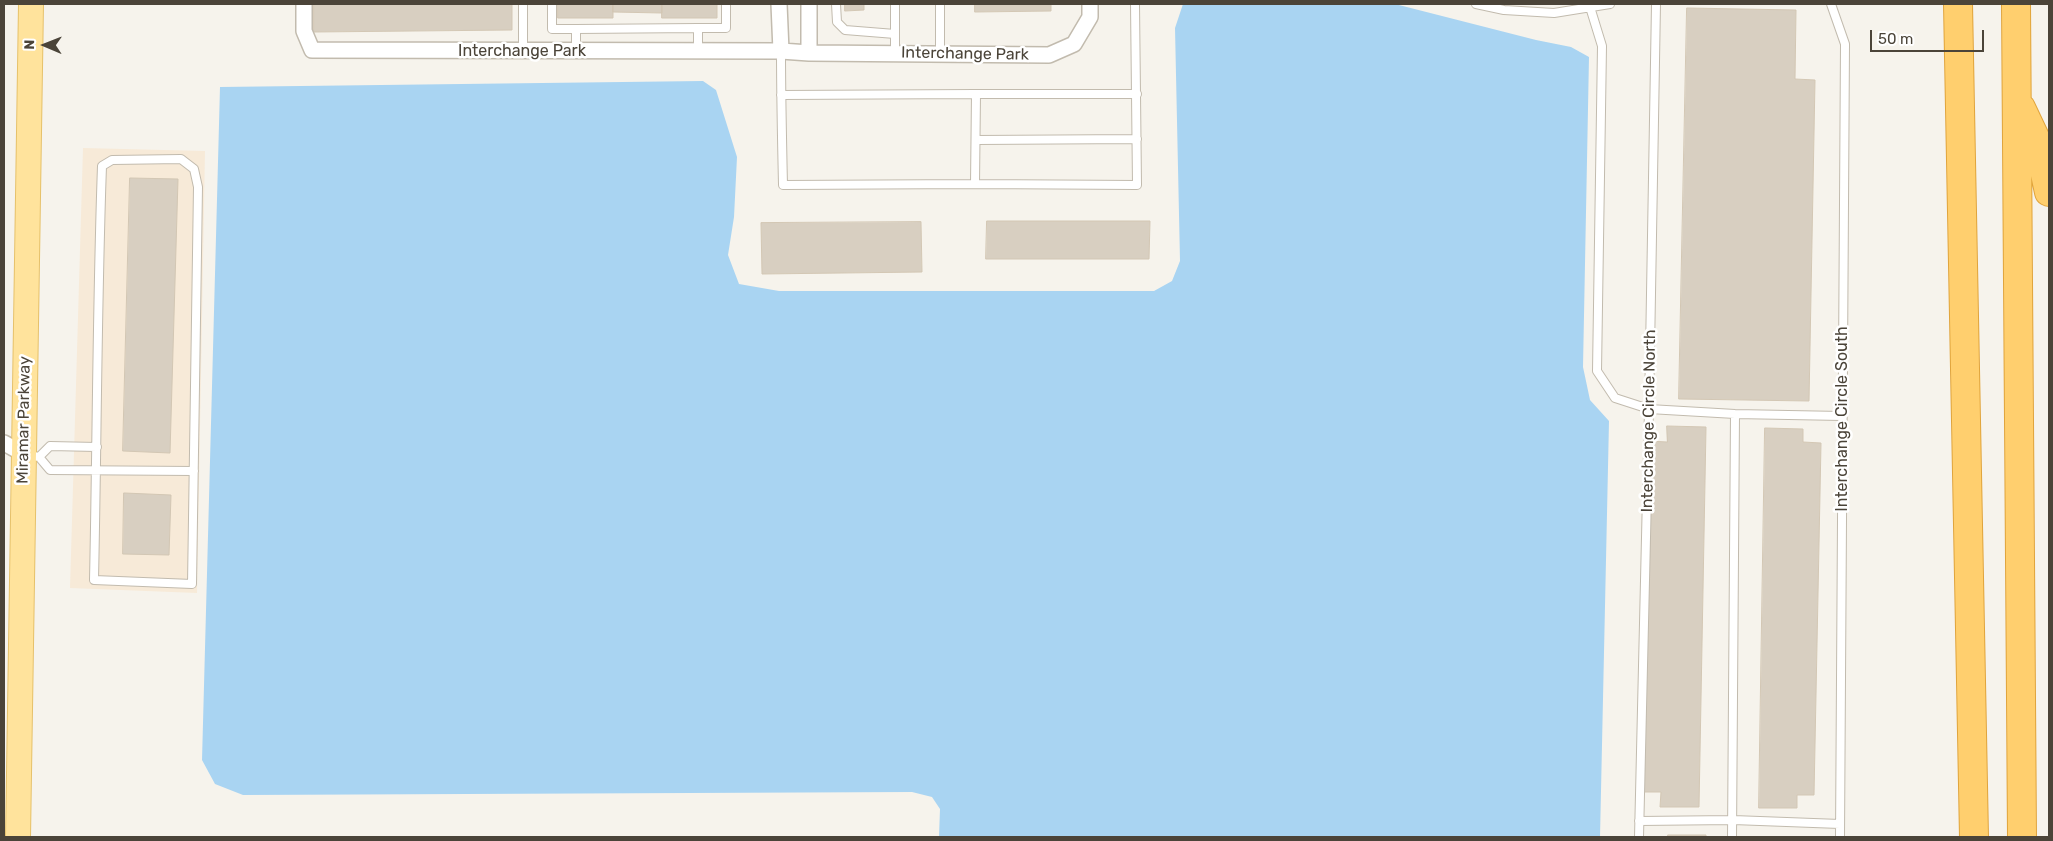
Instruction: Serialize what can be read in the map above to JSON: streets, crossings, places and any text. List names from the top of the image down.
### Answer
{
  "streets": {
    "main road": ["Miramar Parkway"],
    "street": ["Interchange Park"],
    "lane": ["Interchange Circle South", "Interchange Circle North"]
  },
  "scale_bar": "50 m",
  "north": "left"
}
